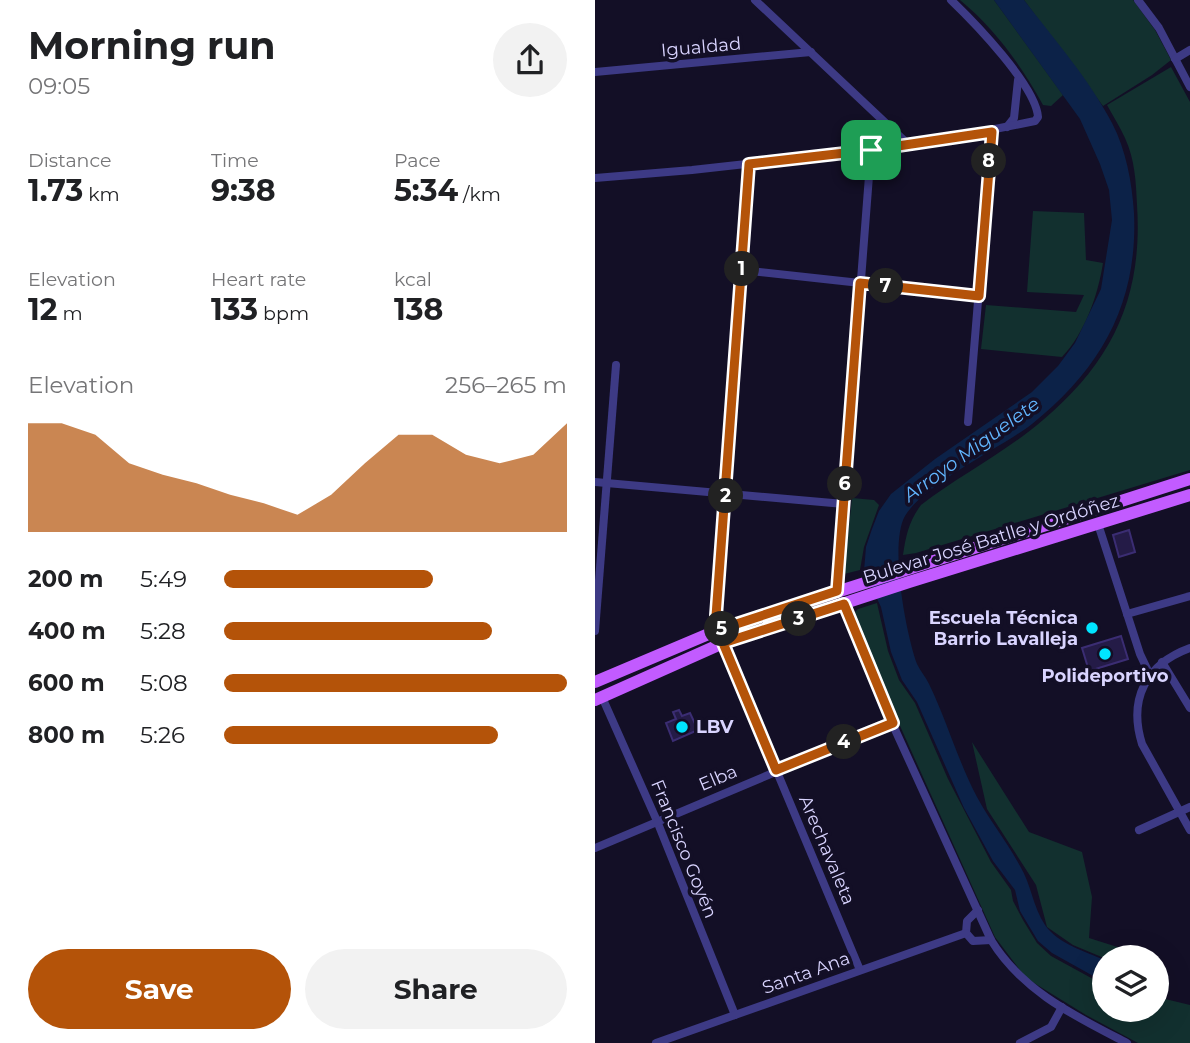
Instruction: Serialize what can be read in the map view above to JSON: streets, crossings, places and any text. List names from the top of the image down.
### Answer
{
  "streets": {
    "main road": ["Bulevar José Batlle y Ordóñez"],
    "street": [
      "Igualdad",
      "Elba",
      "Francisco Goyén",
      "Arechavaleta",
      "Santa Ana"
    ]
  },
  "crossings": [
    ["Bulevar José Batlle y Ordóñez", "Francisco Goyén"],
    ["Bulevar José Batlle y Ordóñez", "Arechavaleta"],
    ["Elba", "Francisco Goyén"],
    ["Elba", "Arechavaleta"],
    ["Francisco Goyén", "Santa Ana"],
    ["Arechavaleta", "Santa Ana"]
  ],
  "water": ["Arroyo Miguelete"],
  "places": ["Escuela Técnica Barrio Lavalleja", "Polideportivo", "LBV"],
  "page": {
    "heading": ["Morning run", "09:05"],
    "stats": [
      ["Distance", "1.73 km"],
      ["Time", "9:38"],
      ["Pace", "5:34 /km"],
      ["Elevation", "12 m"],
      ["Heart rate", "133 bpm"],
      ["kcal", "138"]
    ],
    "pins": [
      "8",
      "1",
      "7",
      "6",
      "2",
      "3",
      "5",
      "4"
    ],
    "chart": ["Elevation", "256–265 m"],
    "list": [
      {
        "name": "200 m",
        "note": "5:49"
      },
      {
        "name": "400 m",
        "note": "5:28"
      },
      {
        "name": "600 m",
        "note": "5:08"
      },
      {
        "name": "800 m",
        "note": "5:26"
      }
    ],
    "buttons": ["Save", "Share"]
  }
}
